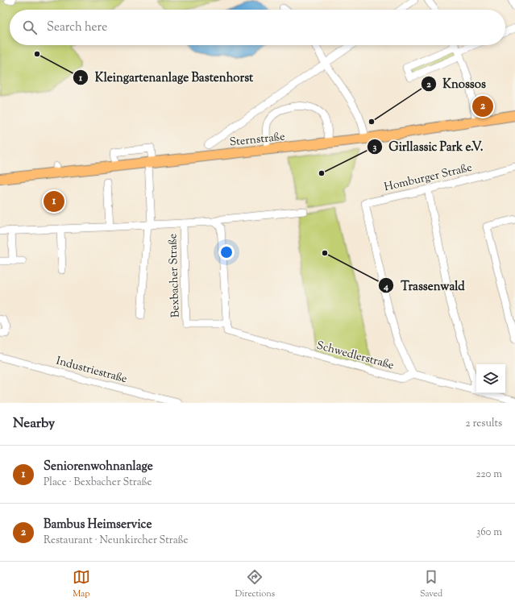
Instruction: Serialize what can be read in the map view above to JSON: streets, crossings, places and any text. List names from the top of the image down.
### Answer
{
  "streets": {
    "main road": ["Sternstraße"],
    "street": [
      "Homburger Straße",
      "Bexbacher Straße",
      "Schwedlerstraße",
      "Industriestraße"
    ]
  },
  "crossings": [
    ["Homburger Straße", "Schwedlerstraße"],
    ["Bexbacher Straße", "Schwedlerstraße"]
  ],
  "places": [
    "Kleingartenanlage Bastenhorst",
    "Knossos",
    "Girllassic Park e.V.",
    "Trassenwald"
  ],
  "page": {
    "search": "Search here",
    "pins": ["2", "1"],
    "heading": ["Nearby", "2 results"],
    "list": [
      {
        "mark": "1",
        "name": "Seniorenwohnanlage",
        "note": "Place · Bexbacher Straße",
        "value": "220 m"
      },
      {
        "mark": "2",
        "name": "Bambus Heimservice",
        "note": "Restaurant · Neunkircher Straße",
        "value": "360 m"
      }
    ],
    "nav": ["Map", "Directions", "Saved"]
  }
}
